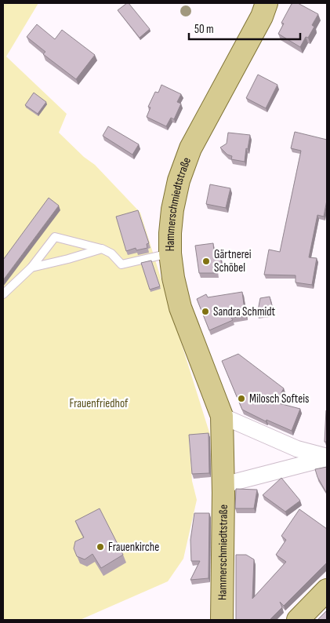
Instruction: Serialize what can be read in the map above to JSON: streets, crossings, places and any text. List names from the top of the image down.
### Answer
{
  "streets": {
    "main road": ["Hammerschmiedtstraße"]
  },
  "parks": ["Frauenfriedhof"],
  "places": [
    "Gärtnerei Schöbel",
    "Sandra Schmidt",
    "Milosch Softeis",
    "Frauenkirche"
  ],
  "scale_bar": "50 m"
}
